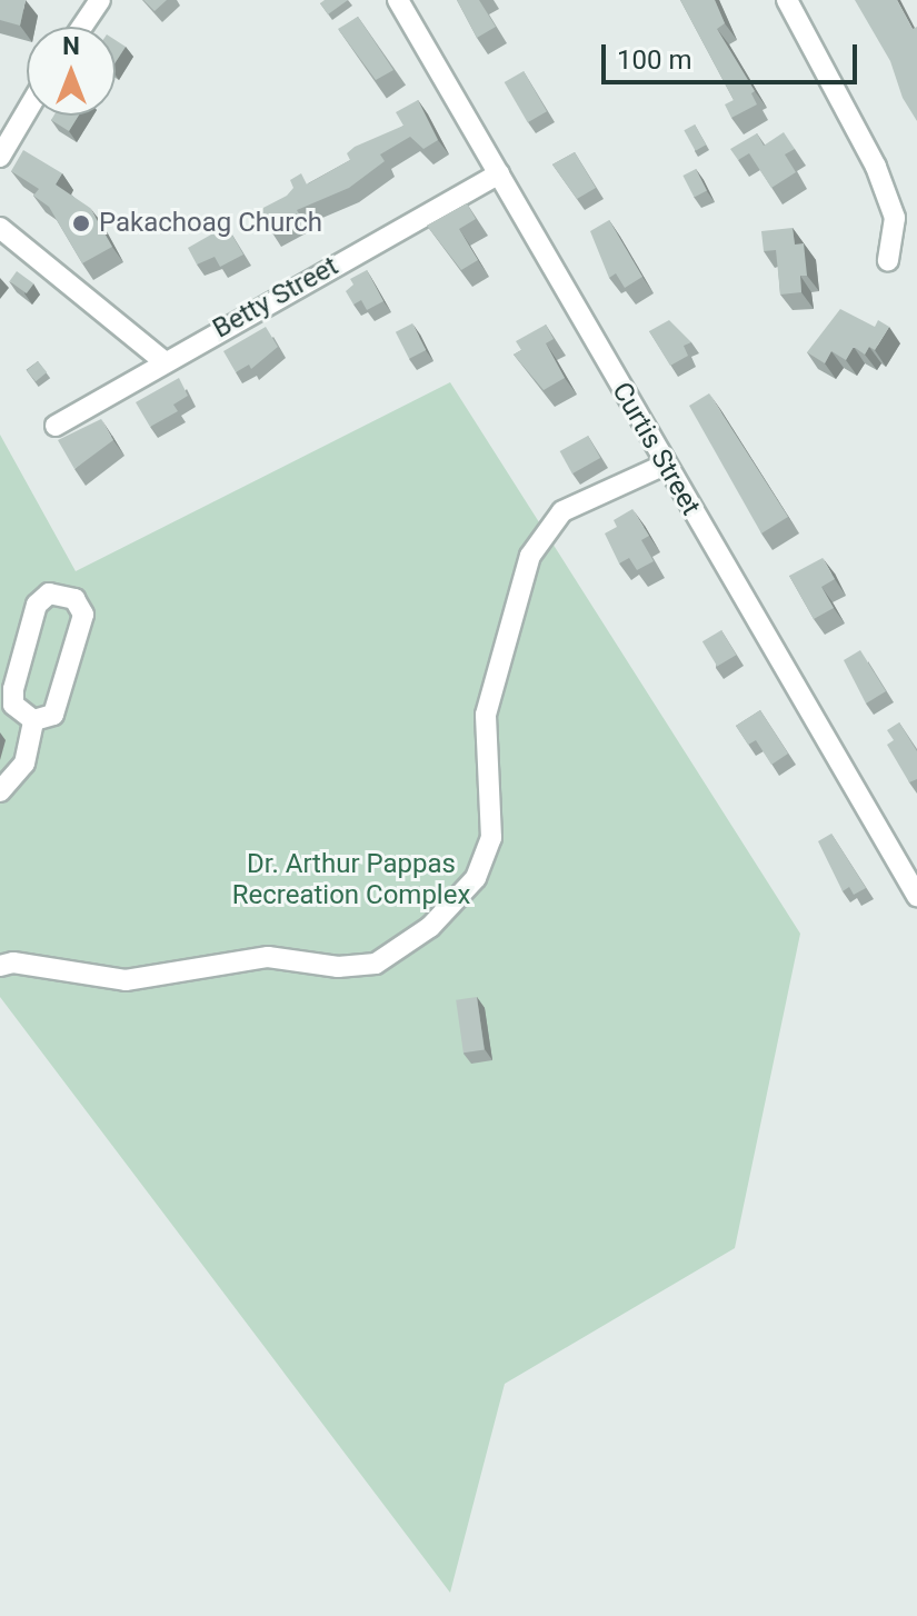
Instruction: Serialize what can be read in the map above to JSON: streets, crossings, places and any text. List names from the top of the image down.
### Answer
{
  "streets": {
    "street": ["Betty Street", "Curtis Street"]
  },
  "crossings": [
    ["Betty Street", "Curtis Street"]
  ],
  "parks": ["Dr. Arthur Pappas Recreation Complex"],
  "places": ["Pakachoag Church"],
  "scale_bar": "100 m",
  "north": "top"
}
